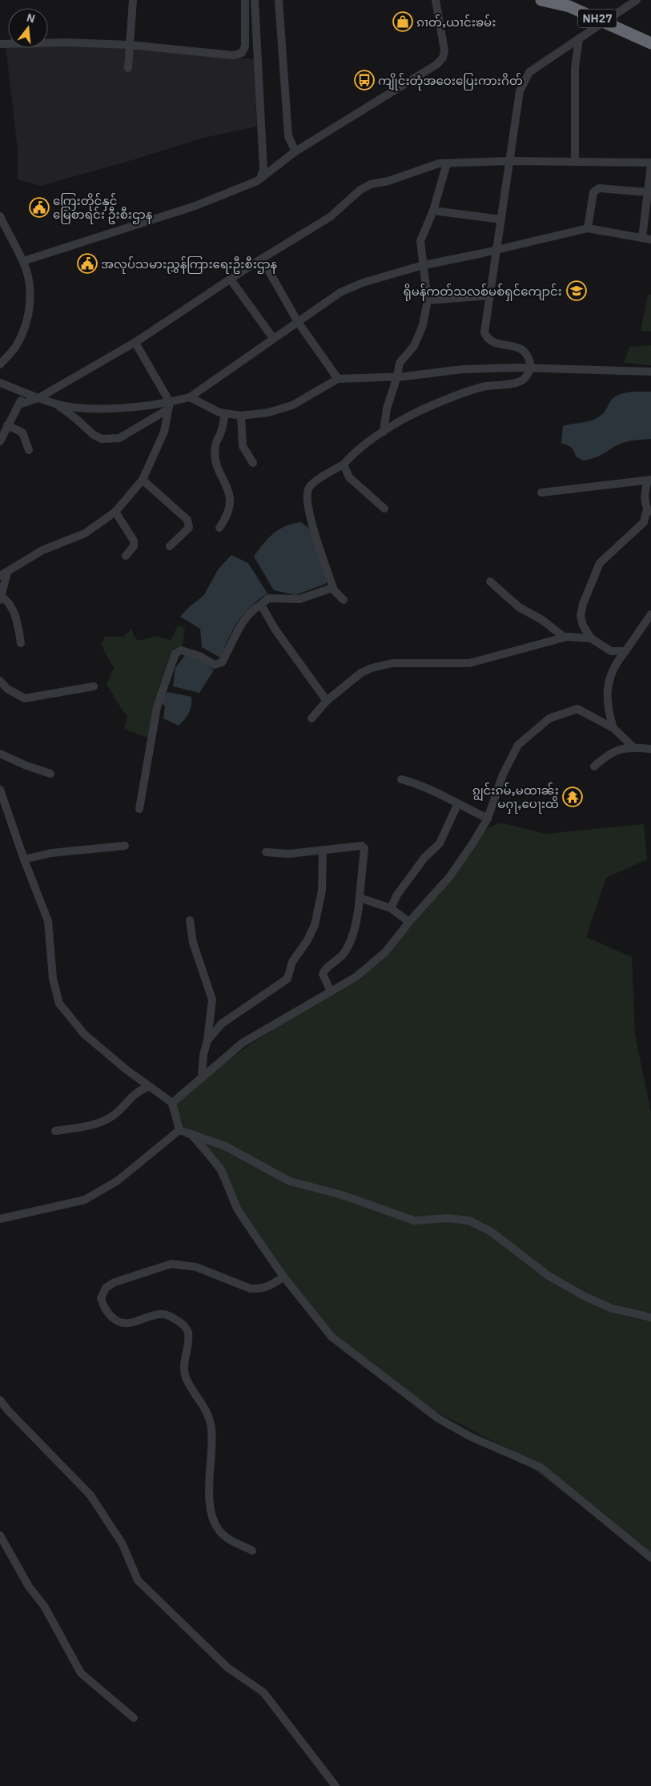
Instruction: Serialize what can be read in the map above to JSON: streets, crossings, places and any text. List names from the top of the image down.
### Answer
{
  "streets": {
    "highway": ["NH27"]
  },
  "places": {
    "shop": ["ၵၢတ်ႇယၢင်းၶမ်း"],
    "bus stop": ["ကျိုင်းတုံအဝေးပြေးကားဂိတ်"],
    "public building": ["ကြေးတိုင်နှင့် မြေစာရင်း ဦးစီးဌာန", "အလုပ်သမားညွှန်ကြားရေးဦးစီးဌာန"],
    "school or university": ["ရိုမန်ကတ်သလစ်မစ်ရှင်ကျောင်း"],
    "temple": ["ၵျွင်းၵမ်ႇမထၢၼ်း မႁႃႇပေႃးထိ"]
  },
  "north": "top"
}
